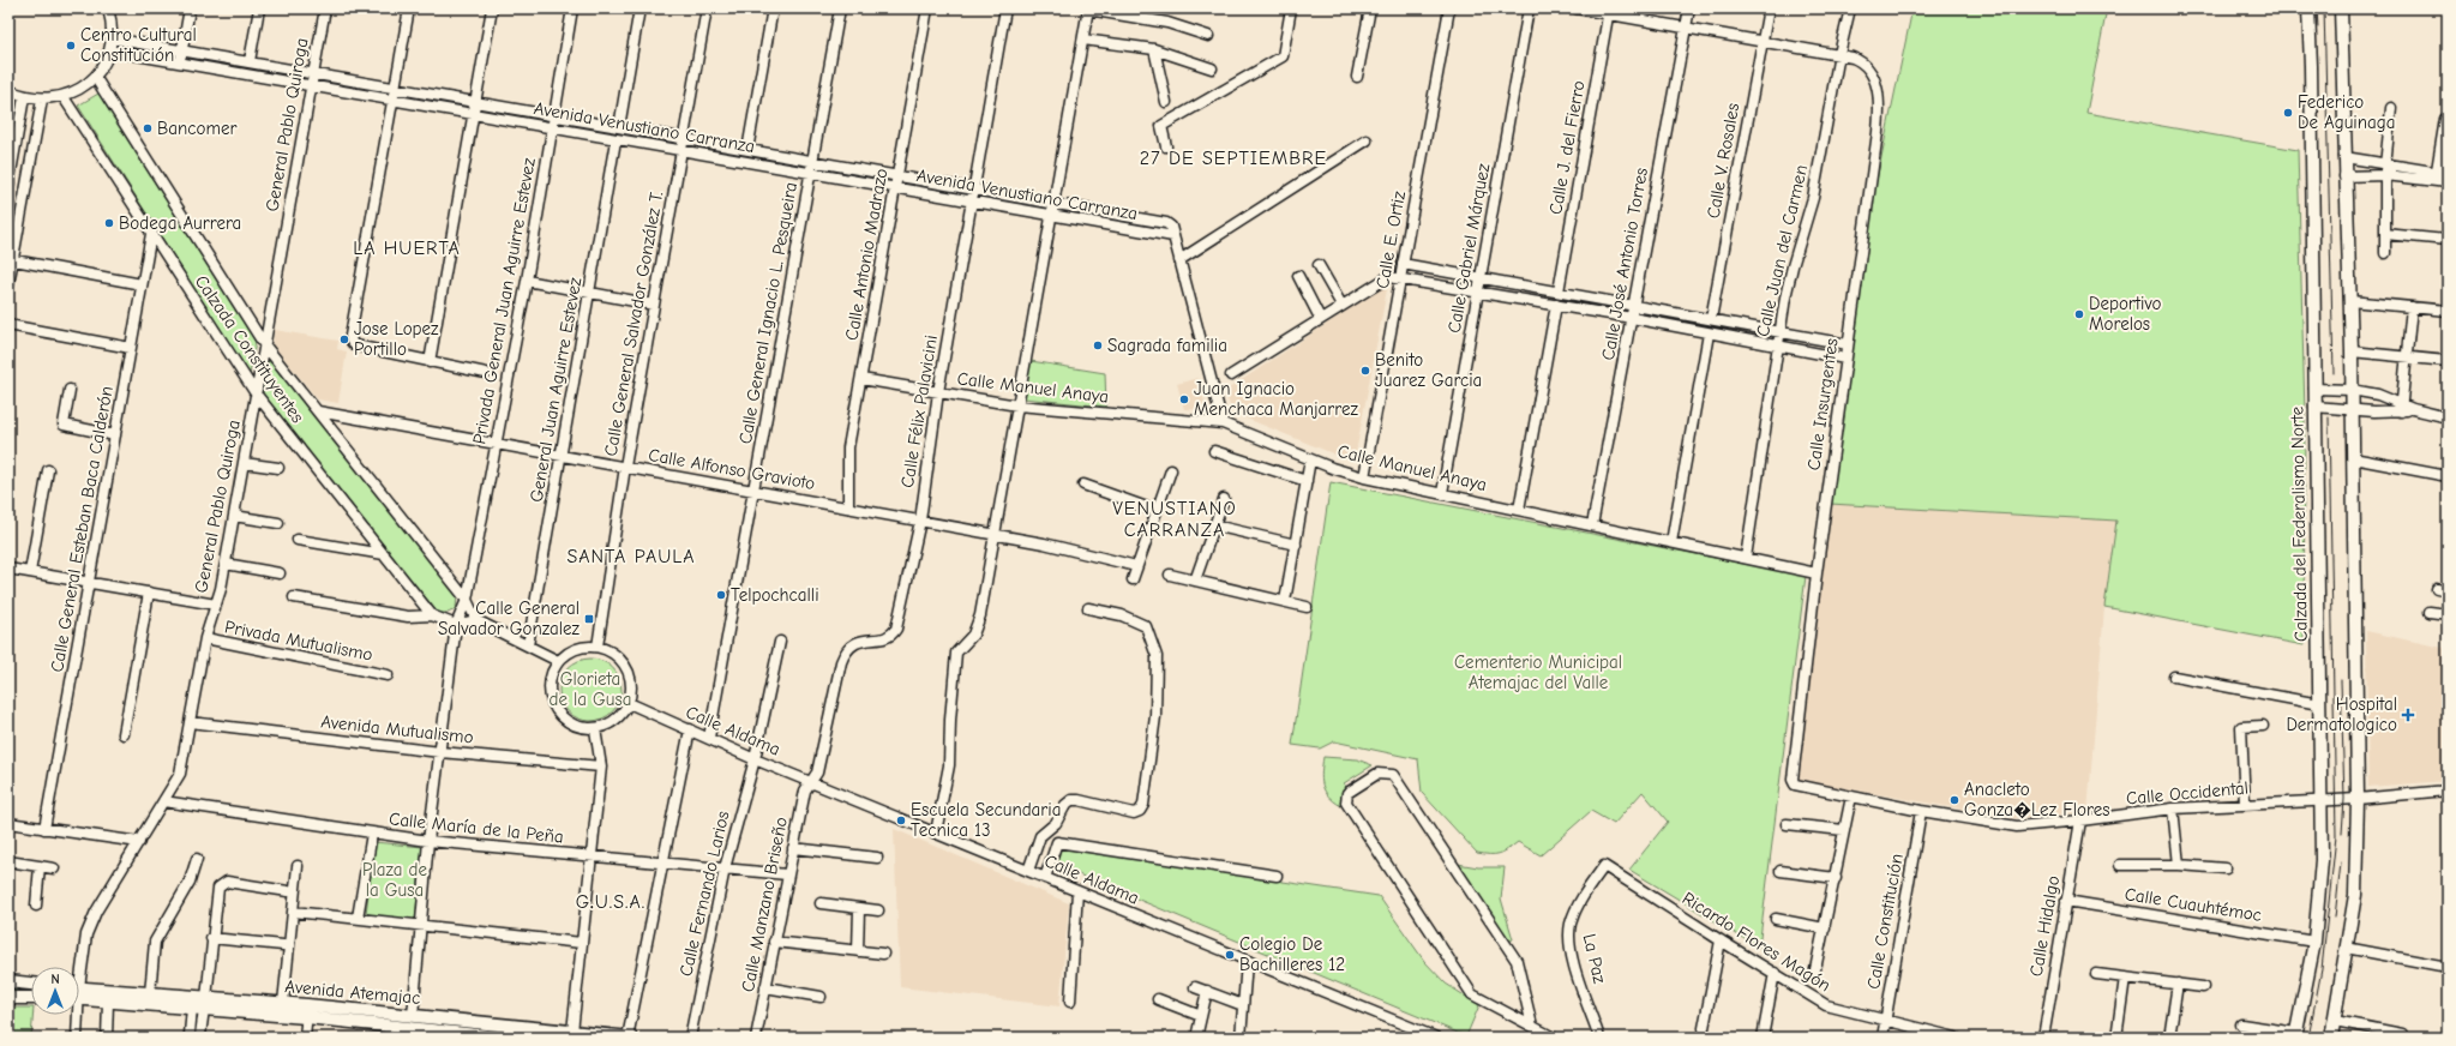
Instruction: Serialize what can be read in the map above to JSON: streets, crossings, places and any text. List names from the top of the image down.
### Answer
{
  "streets": {
    "main road": ["Calzada del Federalismo Norte", "Avenida Atemajac"],
    "street": [
      "General Pablo Quiroga",
      "Avenida Venustiano Carranza",
      "Calle J. del Fierro",
      "Calle V. Rosales",
      "Calle E. Ortiz",
      "Calle Gabriel Márquez",
      "Calle Juan del Carmen",
      "Calle Antonio Madrazo",
      "Calle José Antonio Torres",
      "Privada General Juan Aguirre Estevez",
      "Calle General Ignacio L. Pesqueira",
      "Calle General Salvador González T.",
      "Calzada Constituyentes",
      "Calle Manuel Anaya",
      "General Juan Aguirre Estevez",
      "Calle Insurgentes",
      "Calle Félix Palavicini",
      "Calle Alfonso Gravioto",
      "Calle General Esteban Baca Calderón",
      "Privada Mutualismo",
      "Avenida Mutualismo",
      "Calle Aldama",
      "Calle Occidental",
      "Calle María de la Peña",
      "Calle Fernando Larios",
      "Calle Manzano Briseño",
      "Calle Cuauhtémoc",
      "Calle Constitución",
      "Calle Hidalgo",
      "Ricardo Flores Magón",
      "La Paz"
    ]
  },
  "crossings": [
    ["General Pablo Quiroga", "Avenida Venustiano Carranza"],
    ["General Pablo Quiroga", "Calzada Constituyentes"],
    ["General Pablo Quiroga", "Privada Mutualismo"],
    ["General Pablo Quiroga", "Avenida Mutualismo"],
    ["General Pablo Quiroga", "Calle María de la Peña"],
    ["Avenida Venustiano Carranza", "Calle Antonio Madrazo"],
    ["Avenida Venustiano Carranza", "Privada General Juan Aguirre Estevez"],
    ["Avenida Venustiano Carranza", "Calle General Ignacio L. Pesqueira"],
    ["Avenida Venustiano Carranza", "Calle General Salvador González T."],
    ["Avenida Venustiano Carranza", "General Juan Aguirre Estevez"],
    ["Avenida Venustiano Carranza", "Calle Félix Palavicini"],
    ["Calle E. Ortiz", "Calle Manuel Anaya"],
    ["Calle Gabriel Márquez", "Calle Manuel Anaya"],
    ["Calle Juan del Carmen", "Calle Manuel Anaya"],
    ["Calle Juan del Carmen", "Calle Insurgentes"],
    ["Calle Antonio Madrazo", "Calle Manuel Anaya"],
    ["Calle Antonio Madrazo", "Calle Alfonso Gravioto"],
    ["Calle José Antonio Torres", "Calle Manuel Anaya"],
    ["Privada General Juan Aguirre Estevez", "Calzada Constituyentes"],
    ["Privada General Juan Aguirre Estevez", "Calle Alfonso Gravioto"],
    ["Privada General Juan Aguirre Estevez", "Avenida Mutualismo"],
    ["Privada General Juan Aguirre Estevez", "Calle María de la Peña"],
    ["Privada General Juan Aguirre Estevez", "Avenida Atemajac"],
    ["Calle General Ignacio L. Pesqueira", "Calle Alfonso Gravioto"],
    ["Calle General Ignacio L. Pesqueira", "Calle Aldama"],
    ["Calle General Salvador González T.", "Calle Alfonso Gravioto"],
    ["Calle General Salvador González T.", "Calle Aldama"],
    ["Calzada Constituyentes", "Calle Alfonso Gravioto"],
    ["Calzada Constituyentes", "Calle General Esteban Baca Calderón"],
    ["Calle Manuel Anaya", "Calle Insurgentes"],
    ["Calle Manuel Anaya", "Calle Félix Palavicini"],
    ["General Juan Aguirre Estevez", "Calle Alfonso Gravioto"],
    ["Calle Insurgentes", "Calle Occidental"],
    ["Calle Félix Palavicini", "Calle Alfonso Gravioto"],
    ["Calle Félix Palavicini", "Calle Aldama"],
    ["Calle Félix Palavicini", "Calle Manzano Briseño"],
    ["Calzada del Federalismo Norte", "Calle Occidental"],
    ["Calzada del Federalismo Norte", "Calle Cuauhtémoc"],
    ["Calle Aldama", "Calle Fernando Larios"],
    ["Calle Aldama", "Calle Manzano Briseño"],
    ["Calle Occidental", "Calle Constitución"],
    ["Calle Occidental", "Calle Hidalgo"],
    ["Calle María de la Peña", "Calle Fernando Larios"],
    ["Calle María de la Peña", "Calle Manzano Briseño"],
    ["Calle Cuauhtémoc", "Calle Hidalgo"],
    ["Calle Constitución", "Ricardo Flores Magón"],
    ["Ricardo Flores Magón", "La Paz"]
  ],
  "districts": [
    "27 DE SEPTIEMBRE",
    "LA HUERTA",
    "VENUSTIANO CARRANZA",
    "SANTA PAULA",
    "G.U.S.A."
  ],
  "parks": ["Cementerio Municipal Atemajac del Valle", "Glorieta de la Gusa", "Plaza de la Gusa"],
  "places": {
    "other": [
      "Centro Cultural Constitución",
      "Federico De Aguinaga",
      "Bancomer",
      "Bodega Aurrera",
      "Deportivo Morelos",
      "Jose Lopez Portillo",
      "Sagrada familia",
      "Benito Juarez Garcia",
      "Juan Ignacio Menchaca Manjarrez",
      "Telpochcalli",
      "Anacleto Gonza�Lez Flores",
      "Escuela Secundaria Tecnica 13",
      "Colegio De Bachilleres 12"
    ],
    "transit": ["Calle General Salvador Gonzalez"],
    "health": ["Hospital Dermatologico"]
  },
  "north": "top"
}
